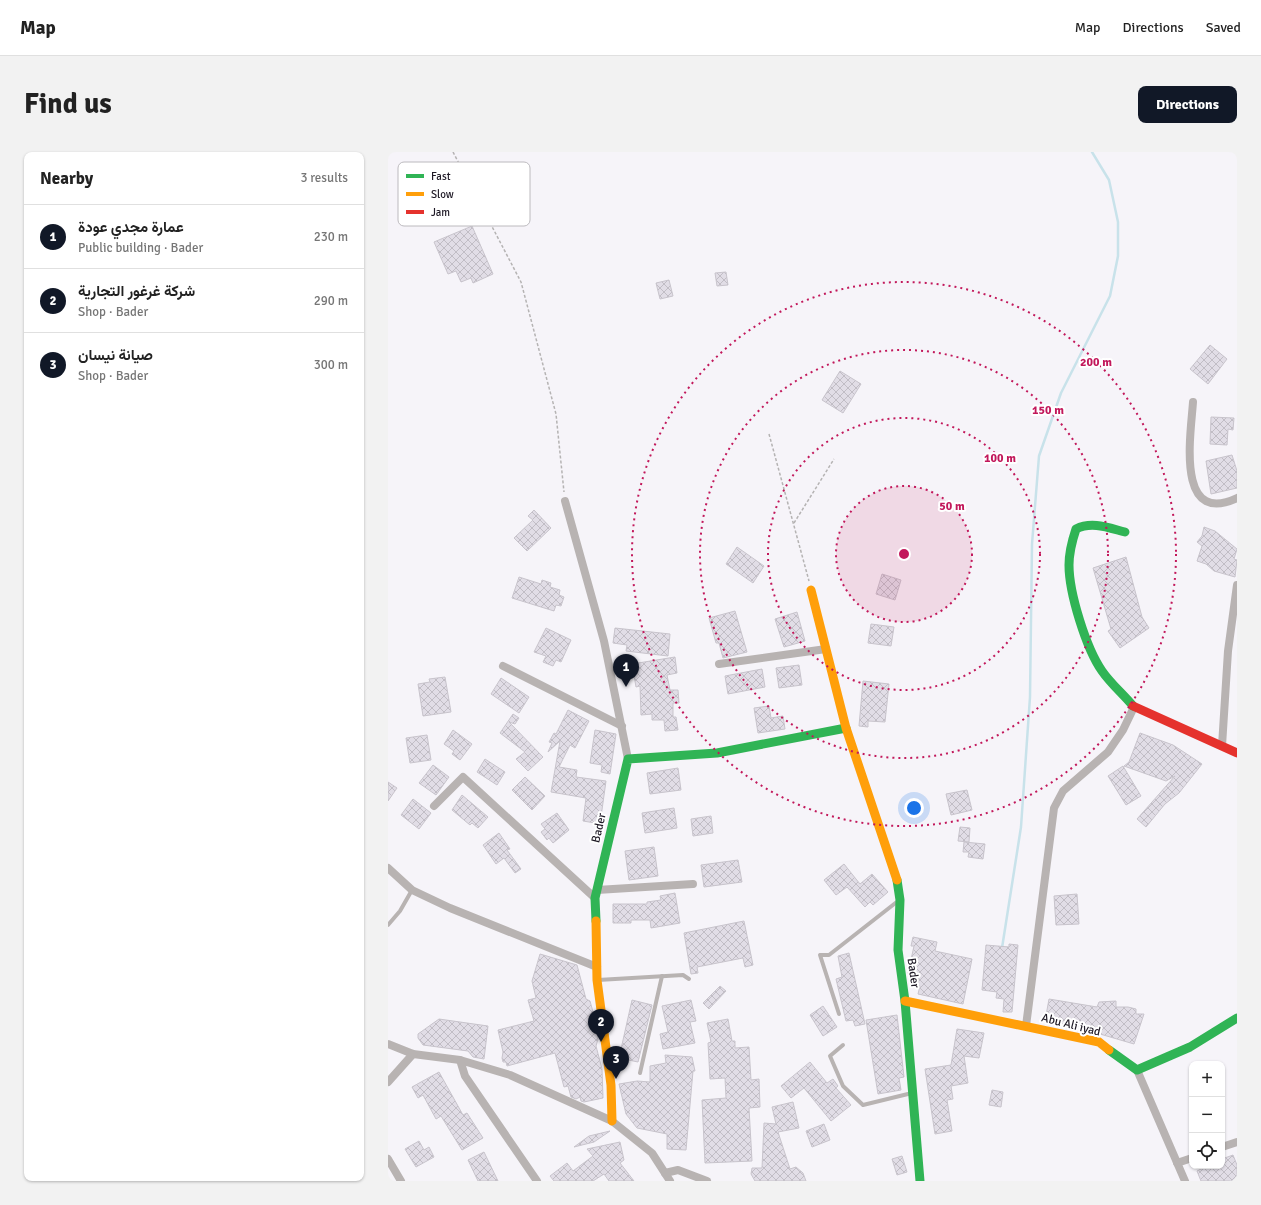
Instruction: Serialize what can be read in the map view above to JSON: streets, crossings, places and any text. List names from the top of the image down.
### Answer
{
  "streets": {
    "street": ["Bader", "Abu Ali iyad"]
  },
  "crossings": [
    ["Bader", "Abu Ali iyad"]
  ],
  "legend": ["Fast", "Slow", "Jam"],
  "page": {
    "header": "Map",
    "nav": ["Map", "Directions", "Saved"],
    "buttons": "Directions",
    "title": "Find us",
    "heading": ["Nearby", "3 results"],
    "list": [
      {
        "mark": "1",
        "name": "عمارة مجدي عودة",
        "note": "Public building · Bader",
        "value": "230 m"
      },
      {
        "mark": "2",
        "name": "شركة غرغور التجارية",
        "note": "Shop · Bader",
        "value": "290 m"
      },
      {
        "mark": "3",
        "name": "صيانة نيسان",
        "note": "Shop · Bader",
        "value": "300 m"
      }
    ],
    "pins": ["1", "2", "3"],
    "map_buttons": ["+", "−"]
  },
  "rings": [
    "200 m",
    "150 m",
    "100 m",
    "50 m"
  ]
}
